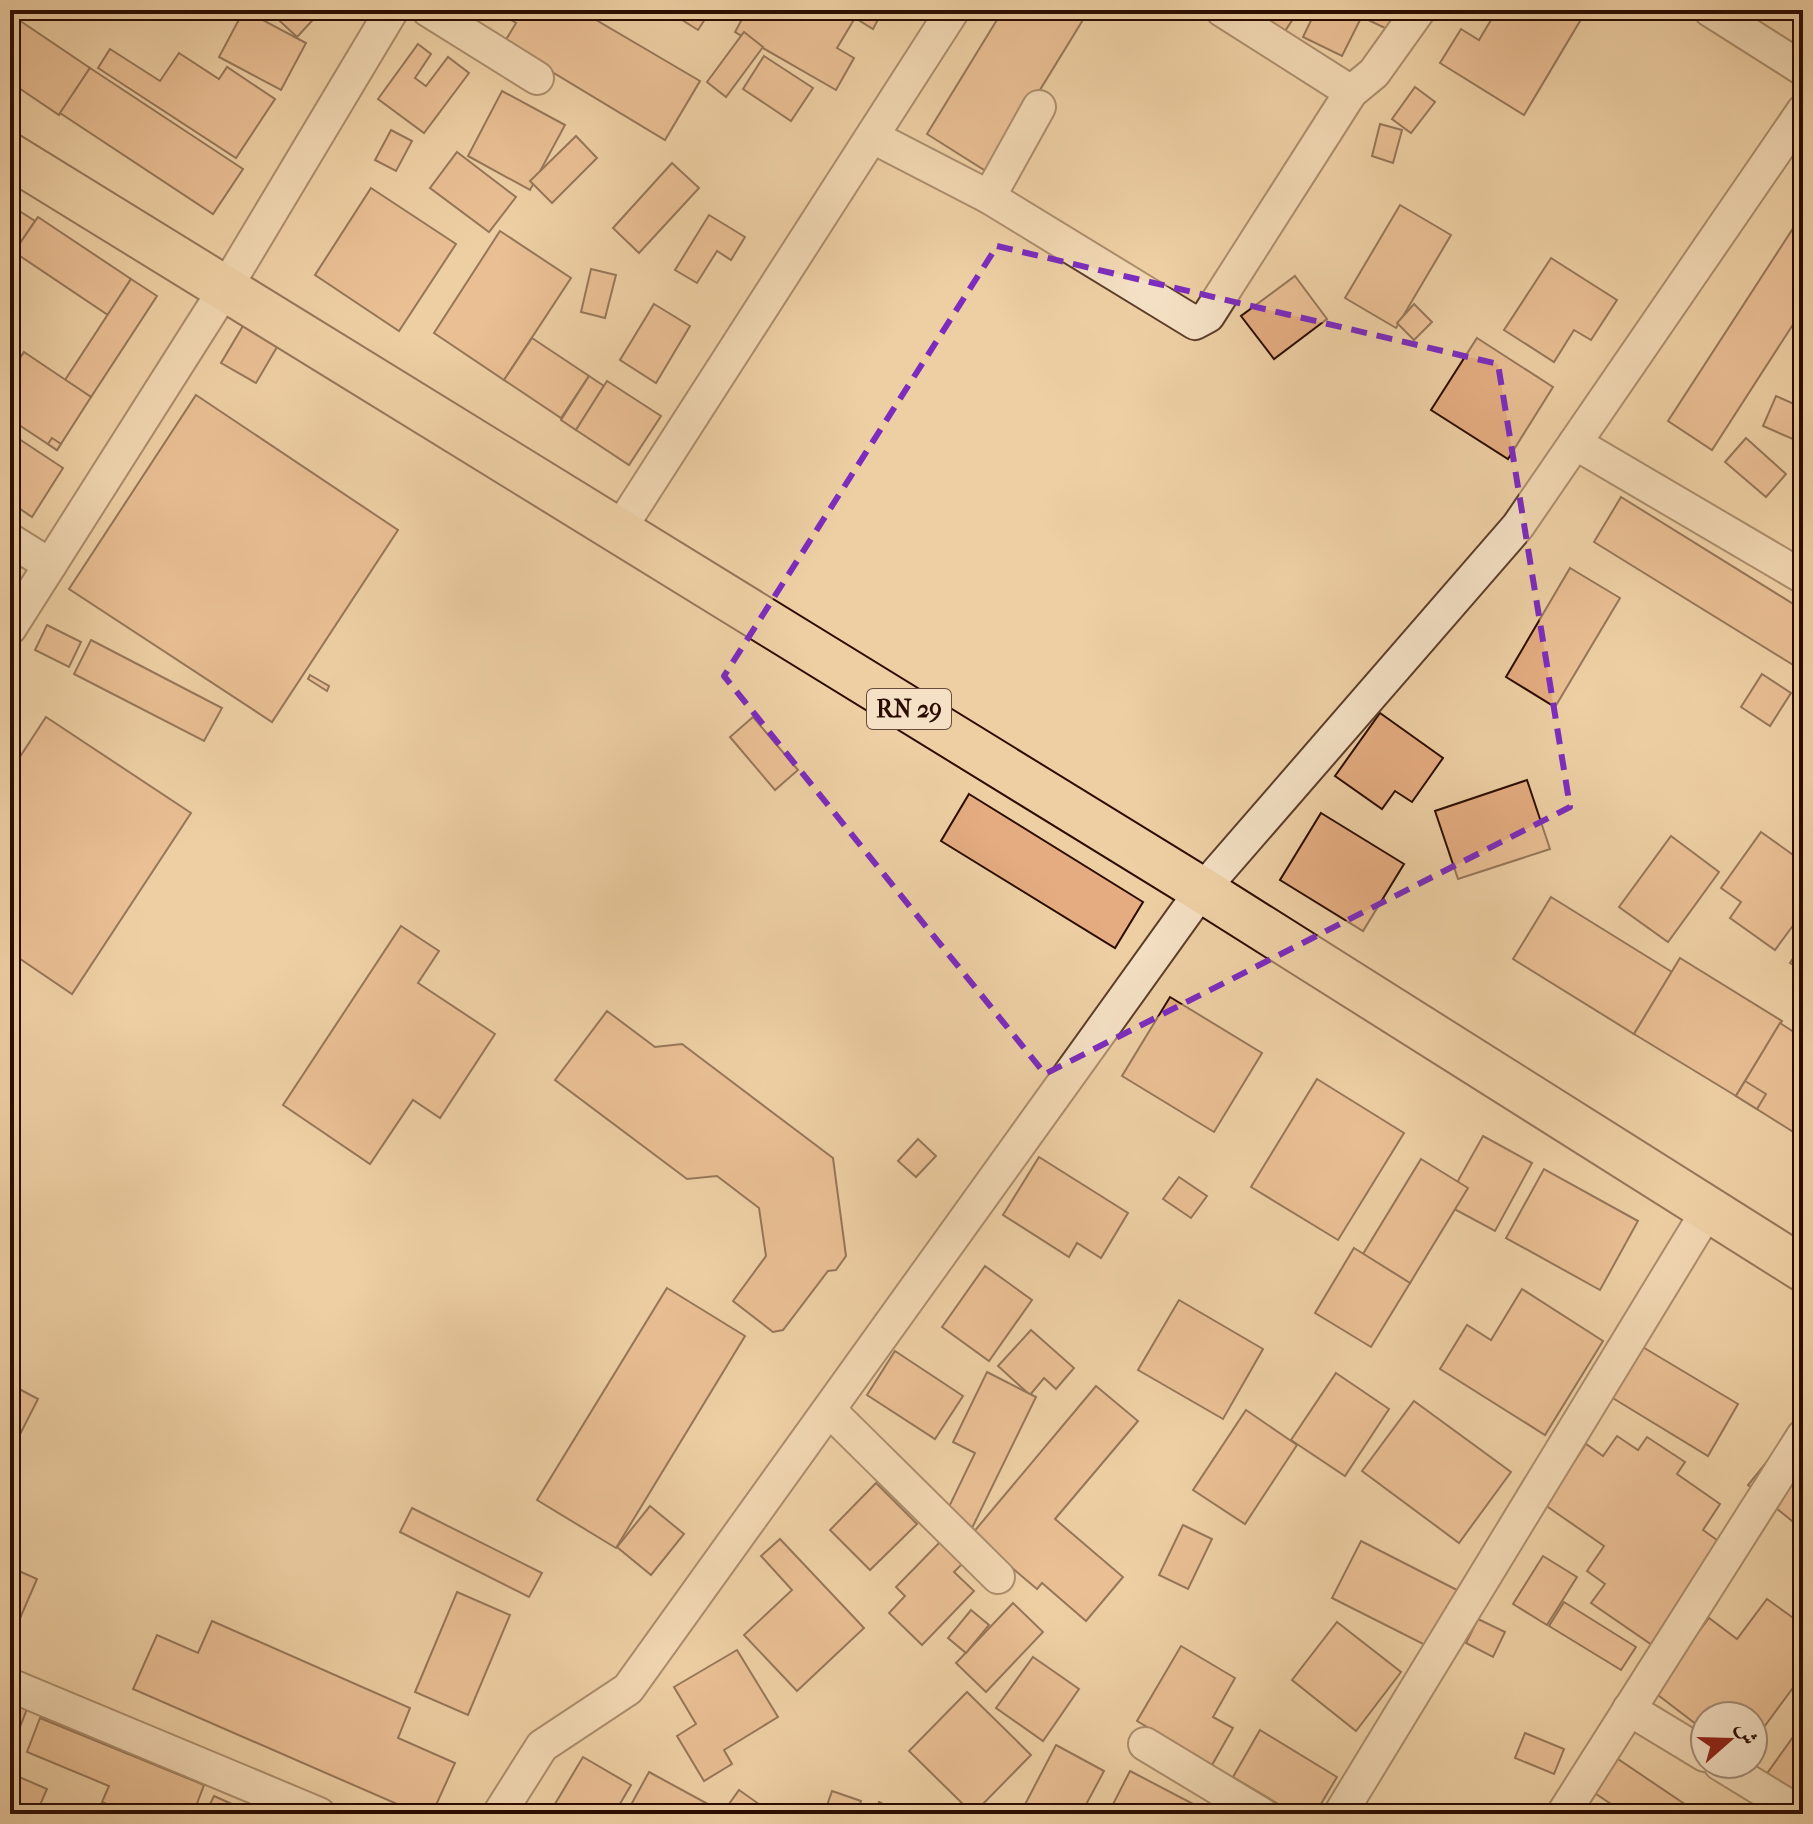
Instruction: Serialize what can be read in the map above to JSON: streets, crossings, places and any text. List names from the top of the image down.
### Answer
{
  "streets": {
    "main road": ["RN 29"]
  },
  "north": "right"
}
